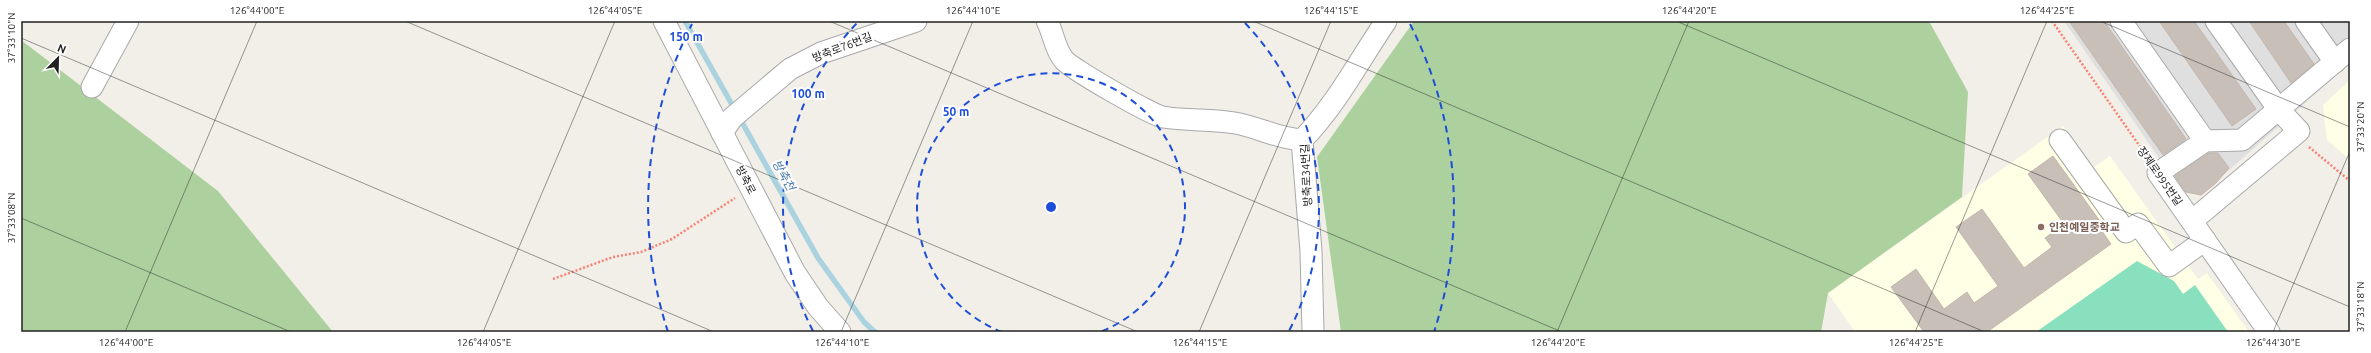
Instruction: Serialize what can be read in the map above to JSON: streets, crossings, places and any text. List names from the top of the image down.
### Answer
{
  "streets": {
    "street": [
      "방축로76번길",
      "방축로34번길",
      "장제로995번길",
      "방축로"
    ]
  },
  "crossings": [
    ["방축로76번길", "방축로"]
  ],
  "water": ["방축천"],
  "places": ["인천예일중학교"],
  "north": "top right",
  "coordinates": [
    "126°44'00\"E",
    "126°44'05\"E",
    "126°44'10\"E",
    "126°44'15\"E",
    "126°44'20\"E",
    "126°44'25\"E",
    "37°33'10\"N",
    "37°33'20\"N",
    "37°33'08\"N",
    "37°33'18\"N",
    "126°44'30\"E"
  ],
  "rings": ["150 m", "100 m", "50 m"]
}
